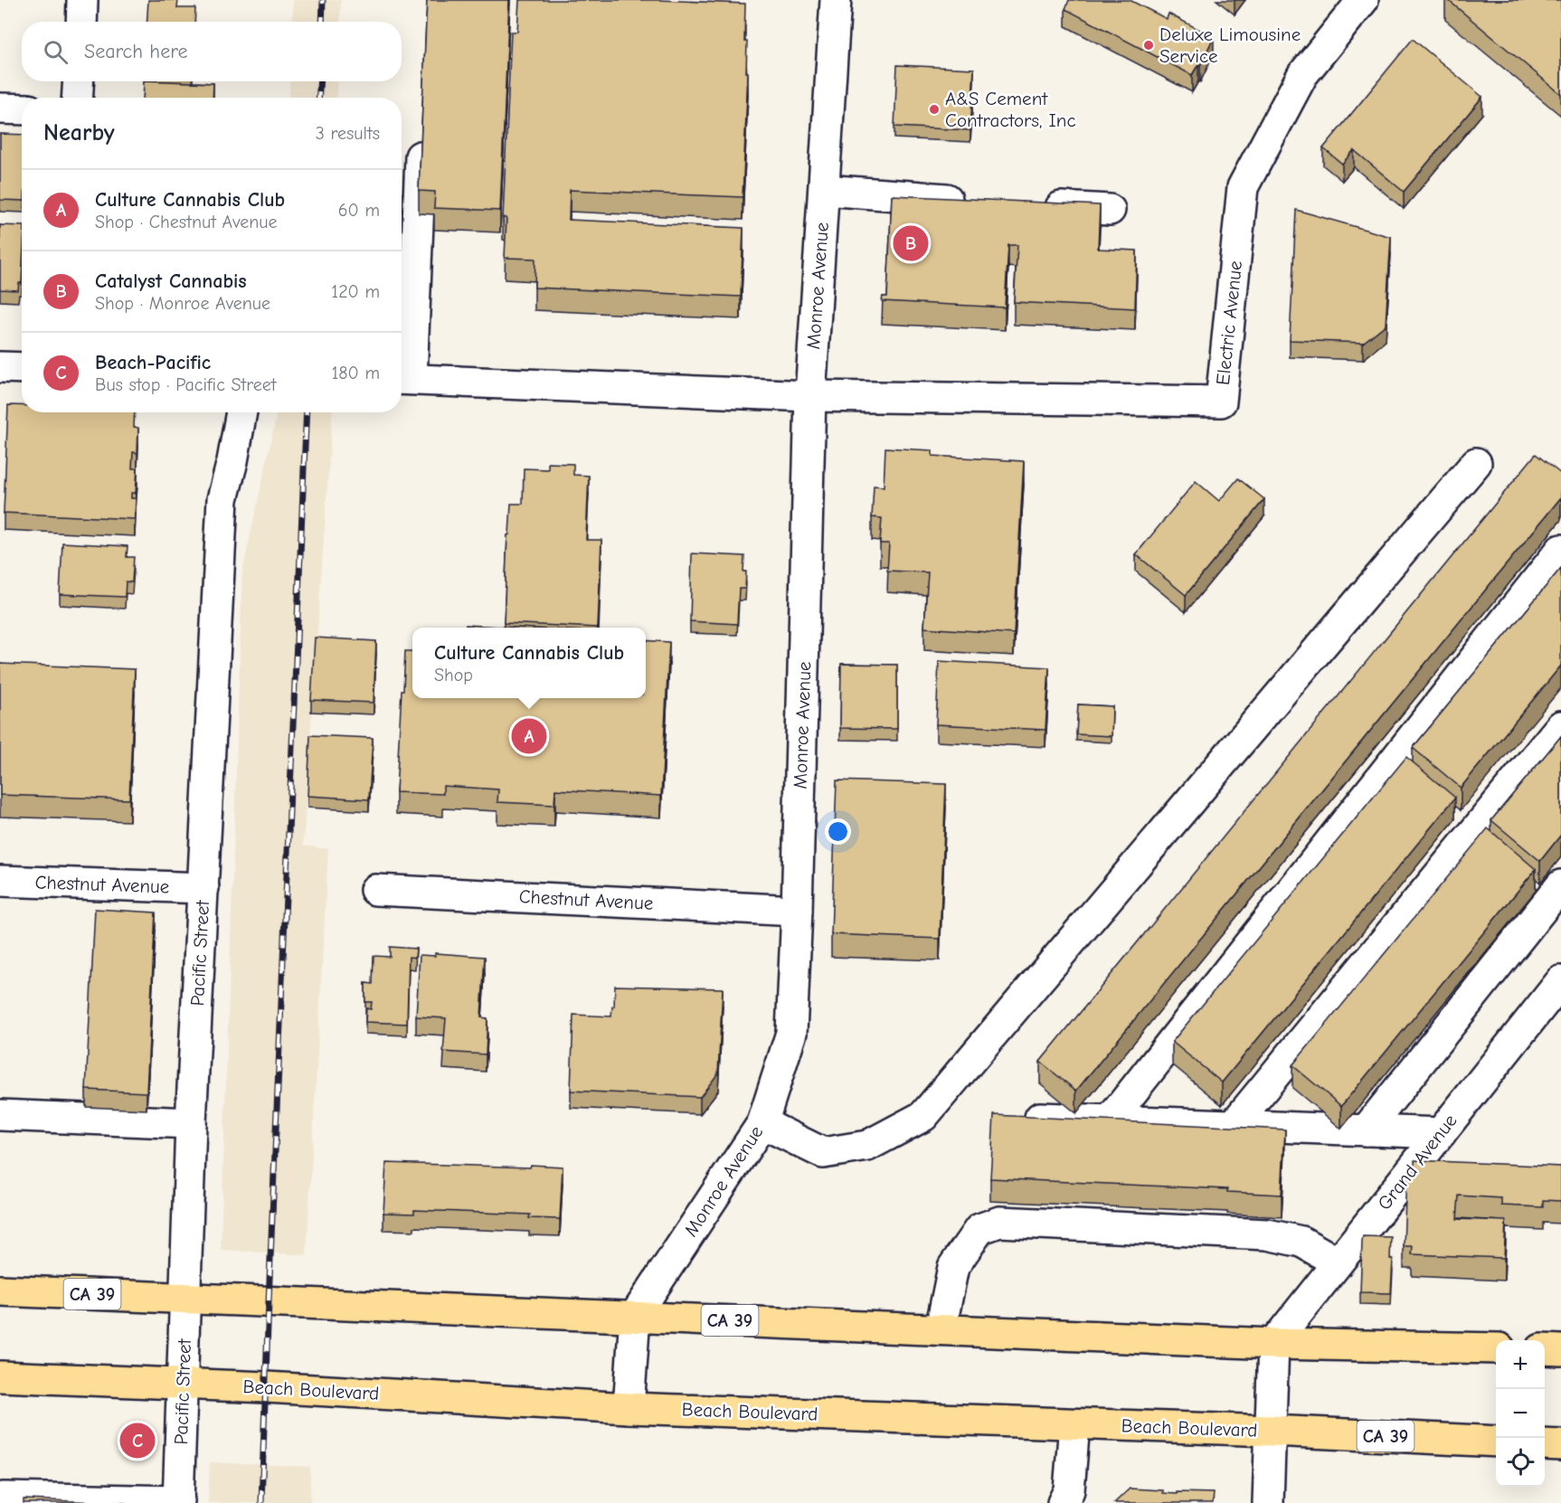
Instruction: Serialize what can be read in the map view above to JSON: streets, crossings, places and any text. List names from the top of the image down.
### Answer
{
  "streets": {
    "main road": ["CA 39", "Beach Boulevard"],
    "street": [
      "Monroe Avenue",
      "Electric Avenue",
      "Chestnut Avenue",
      "Pacific Street",
      "Grand Avenue"
    ]
  },
  "crossings": [
    ["Monroe Avenue", "Electric Avenue"],
    ["Monroe Avenue", "Chestnut Avenue"],
    ["Monroe Avenue", "CA 39"],
    ["Monroe Avenue", "Beach Boulevard"],
    ["Chestnut Avenue", "Pacific Street"],
    ["Pacific Street", "CA 39"],
    ["Pacific Street", "Beach Boulevard"],
    ["Grand Avenue", "CA 39"]
  ],
  "places": ["Deluxe Limousine Service", "A&S Cement Contractors, Inc"],
  "page": {
    "search": "Search here",
    "heading": ["Nearby", "3 results"],
    "list": [
      {
        "mark": "A",
        "name": "Culture Cannabis Club",
        "note": "Shop · Chestnut Avenue",
        "value": "60 m"
      },
      {
        "mark": "B",
        "name": "Catalyst Cannabis",
        "note": "Shop · Monroe Avenue",
        "value": "120 m"
      },
      {
        "mark": "C",
        "name": "Beach-Pacific",
        "note": "Bus stop · Pacific Street",
        "value": "180 m"
      }
    ],
    "pins": ["B", "A", "C"],
    "popup": ["Culture Cannabis Club", "Shop"],
    "map_buttons": ["+", "−"]
  }
}
